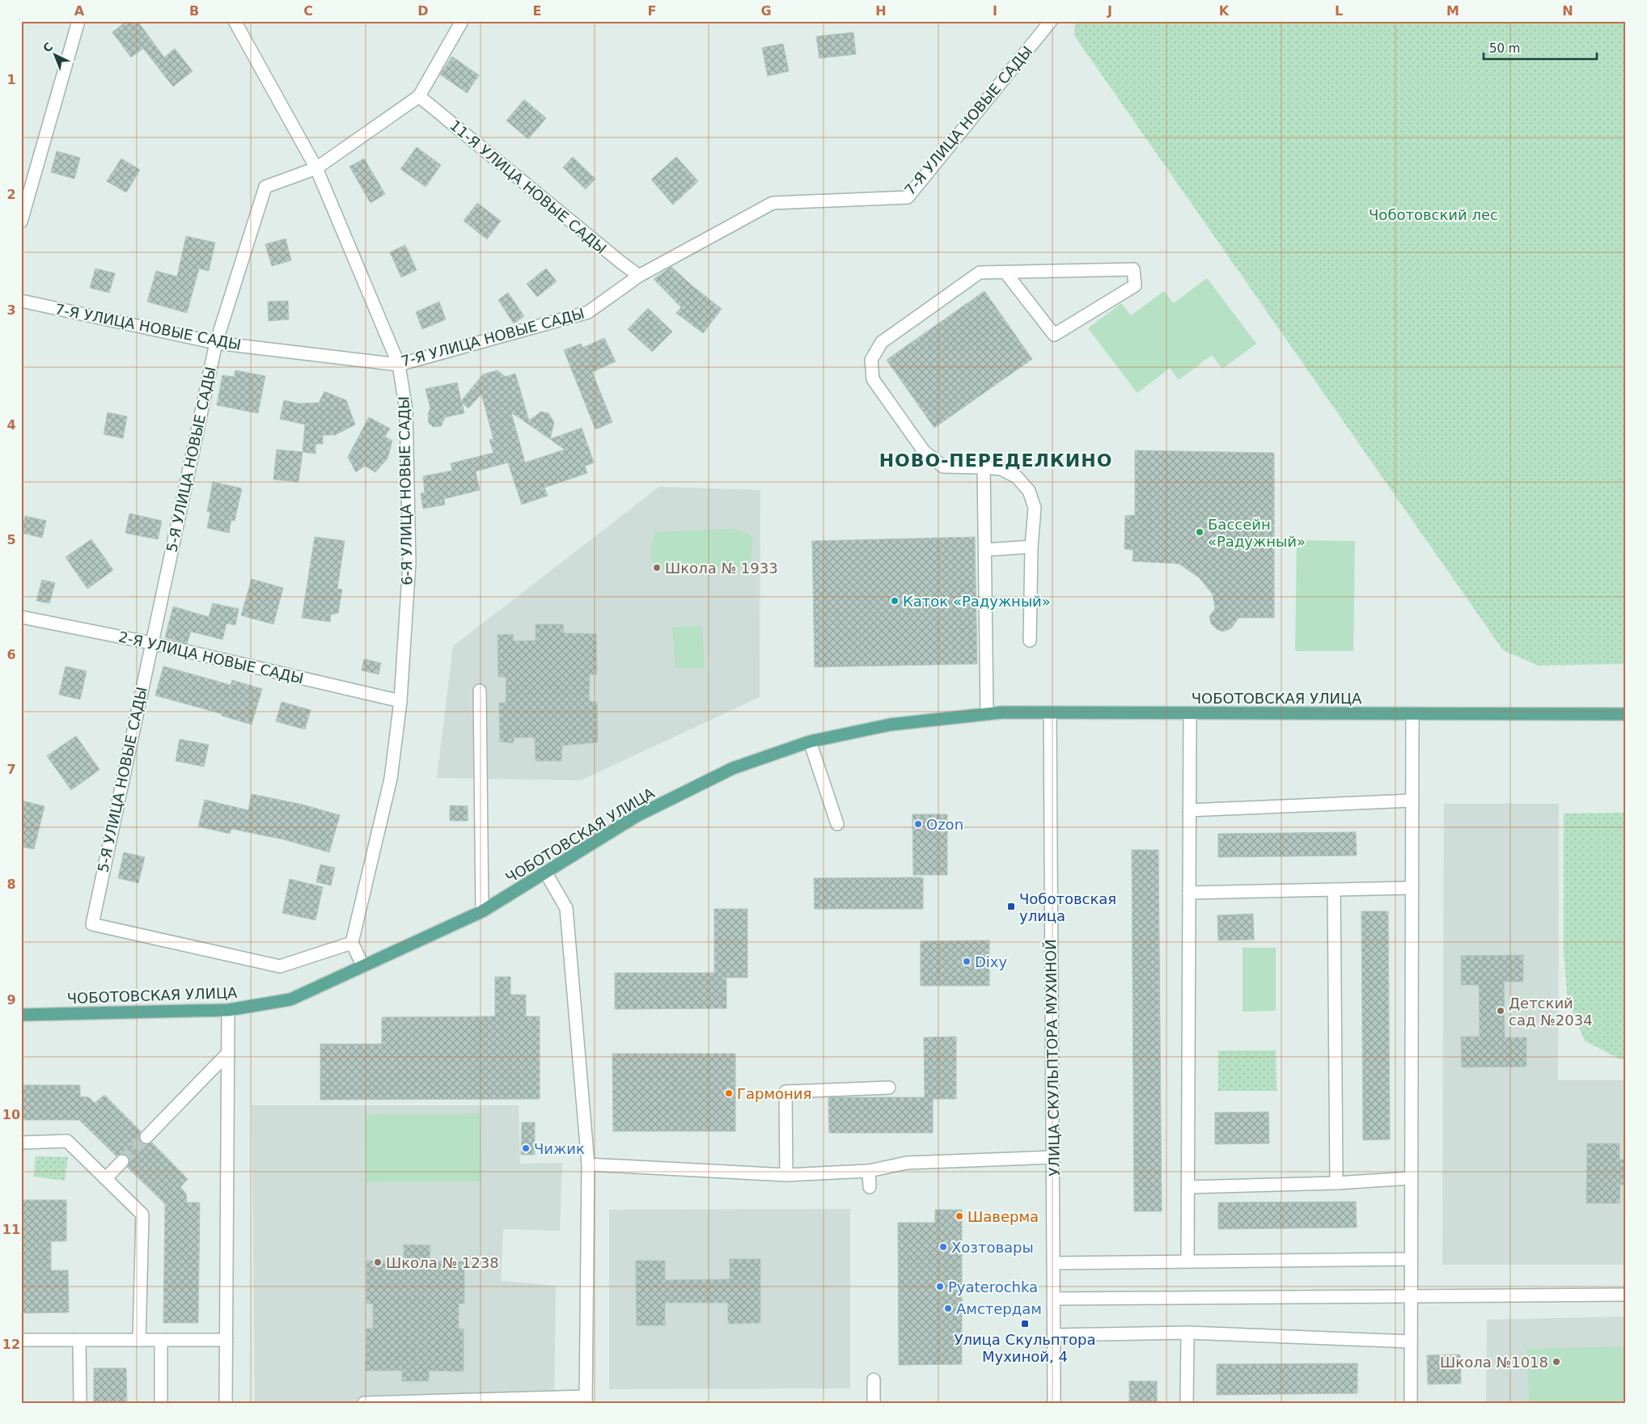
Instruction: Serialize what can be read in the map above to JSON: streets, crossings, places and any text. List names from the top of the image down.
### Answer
{
  "streets": {
    "main road": ["ЧОБОТОВСКАЯ УЛИЦА"],
    "street": [
      "7-Я УЛИЦА НОВЫЕ САДЫ",
      "11-Я УЛИЦА НОВЫЕ САДЫ",
      "5-Я УЛИЦА НОВЫЕ САДЫ",
      "6-Я УЛИЦА НОВЫЕ САДЫ",
      "2-Я УЛИЦА НОВЫЕ САДЫ",
      "УЛИЦА СКУЛЬПТОРА МУХИНОЙ"
    ]
  },
  "crossings": [
    ["7-Я УЛИЦА НОВЫЕ САДЫ", "11-Я УЛИЦА НОВЫЕ САДЫ"],
    ["7-Я УЛИЦА НОВЫЕ САДЫ", "5-Я УЛИЦА НОВЫЕ САДЫ"],
    ["7-Я УЛИЦА НОВЫЕ САДЫ", "6-Я УЛИЦА НОВЫЕ САДЫ"],
    ["11-Я УЛИЦА НОВЫЕ САДЫ", "5-Я УЛИЦА НОВЫЕ САДЫ"],
    ["5-Я УЛИЦА НОВЫЕ САДЫ", "6-Я УЛИЦА НОВЫЕ САДЫ"],
    ["5-Я УЛИЦА НОВЫЕ САДЫ", "2-Я УЛИЦА НОВЫЕ САДЫ"],
    ["6-Я УЛИЦА НОВЫЕ САДЫ", "2-Я УЛИЦА НОВЫЕ САДЫ"],
    ["ЧОБОТОВСКАЯ УЛИЦА", "УЛИЦА СКУЛЬПТОРА МУХИНОЙ"]
  ],
  "districts": ["НОВО-ПЕРЕДЕЛКИНО"],
  "parks": ["Чоботовский лес"],
  "places": {
    "other": [
      "Бассейн «Радужный»",
      "Школа № 1933",
      "Каток «Радужный»",
      "Ozon",
      "Dixy",
      "Детский сад №2034",
      "Гармония",
      "Чижик",
      "Шаверма",
      "Хозтовары",
      "Школа № 1238",
      "Pyaterochka",
      "Амстердам",
      "Школа №1018"
    ],
    "transit": ["Чоботовская улица", "Улица Скульптора Мухиной, 4"]
  },
  "scale_bar": "50 m",
  "north": "top left",
  "grid": {
    "columns": [
      "A",
      "B",
      "C",
      "D",
      "E",
      "F",
      "G",
      "H",
      "I",
      "J",
      "K",
      "L",
      "M",
      "N"
    ],
    "rows": [
      "1",
      "2",
      "3",
      "4",
      "5",
      "6",
      "7",
      "8",
      "9",
      "10",
      "11",
      "12"
    ]
  }
}
